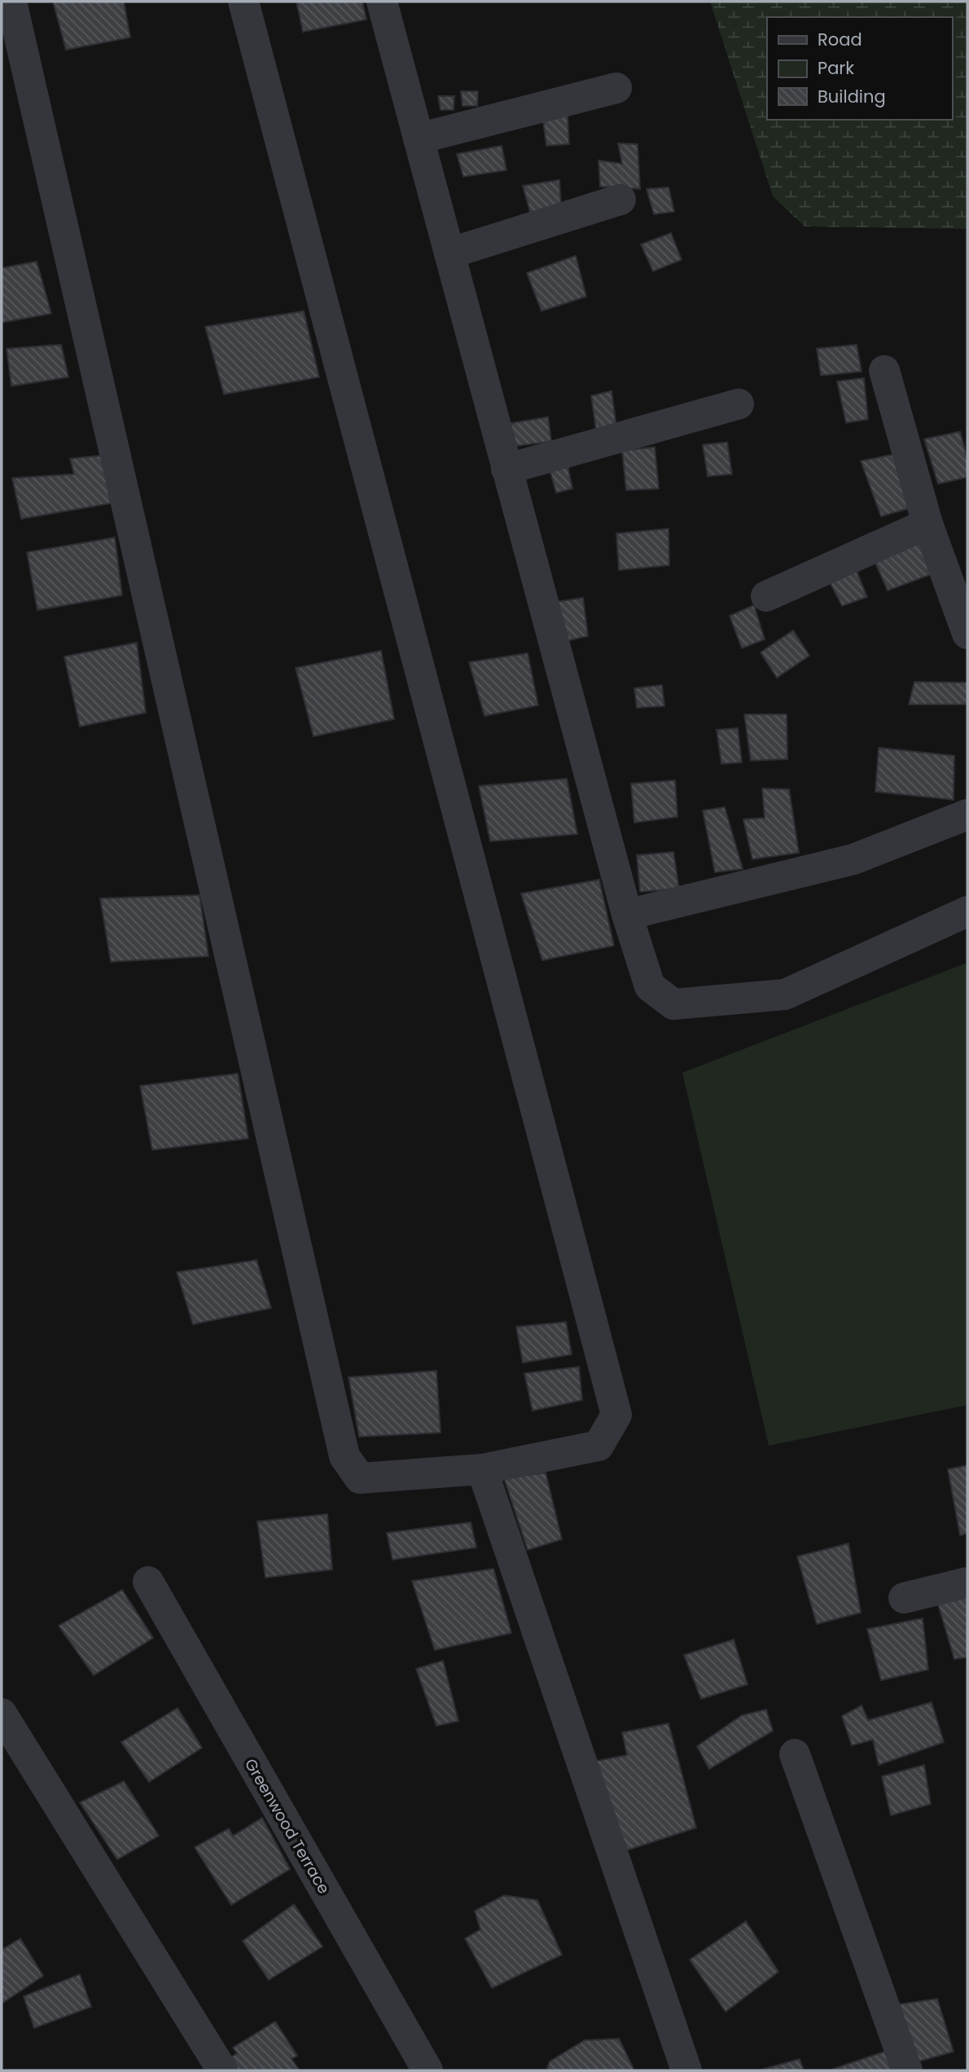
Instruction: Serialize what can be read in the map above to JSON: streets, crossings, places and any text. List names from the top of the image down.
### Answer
{
  "streets": {
    "street": ["Greenwood Terrace"]
  },
  "legend": ["Road", "Park", "Building"]
}
